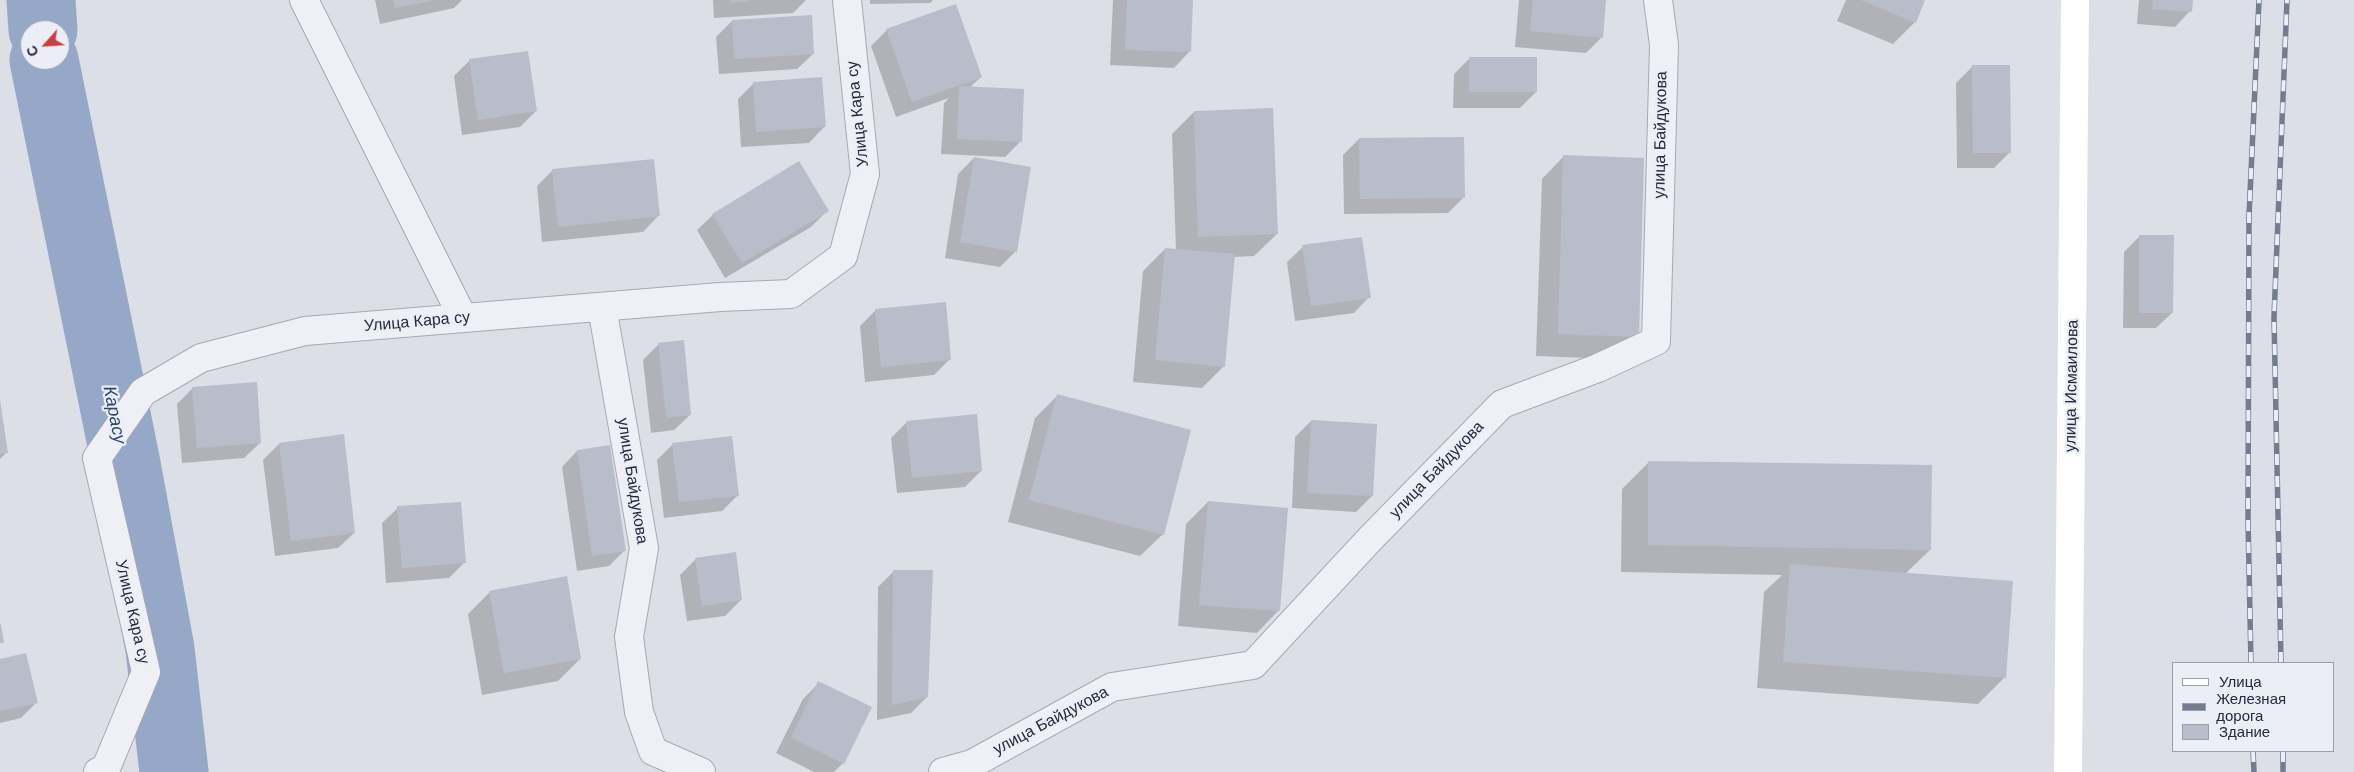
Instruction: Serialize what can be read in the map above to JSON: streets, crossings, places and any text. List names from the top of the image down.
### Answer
{
  "streets": {
    "main road": ["улица Исмаилова"],
    "street": ["Улица Кара су", "улица Байдукова"]
  },
  "crossings": [
    ["Улица Кара су", "улица Байдукова"]
  ],
  "water": ["Карасу"],
  "legend": ["Улица", "Железная дорога", "Здание"],
  "north": "bottom left"
}
